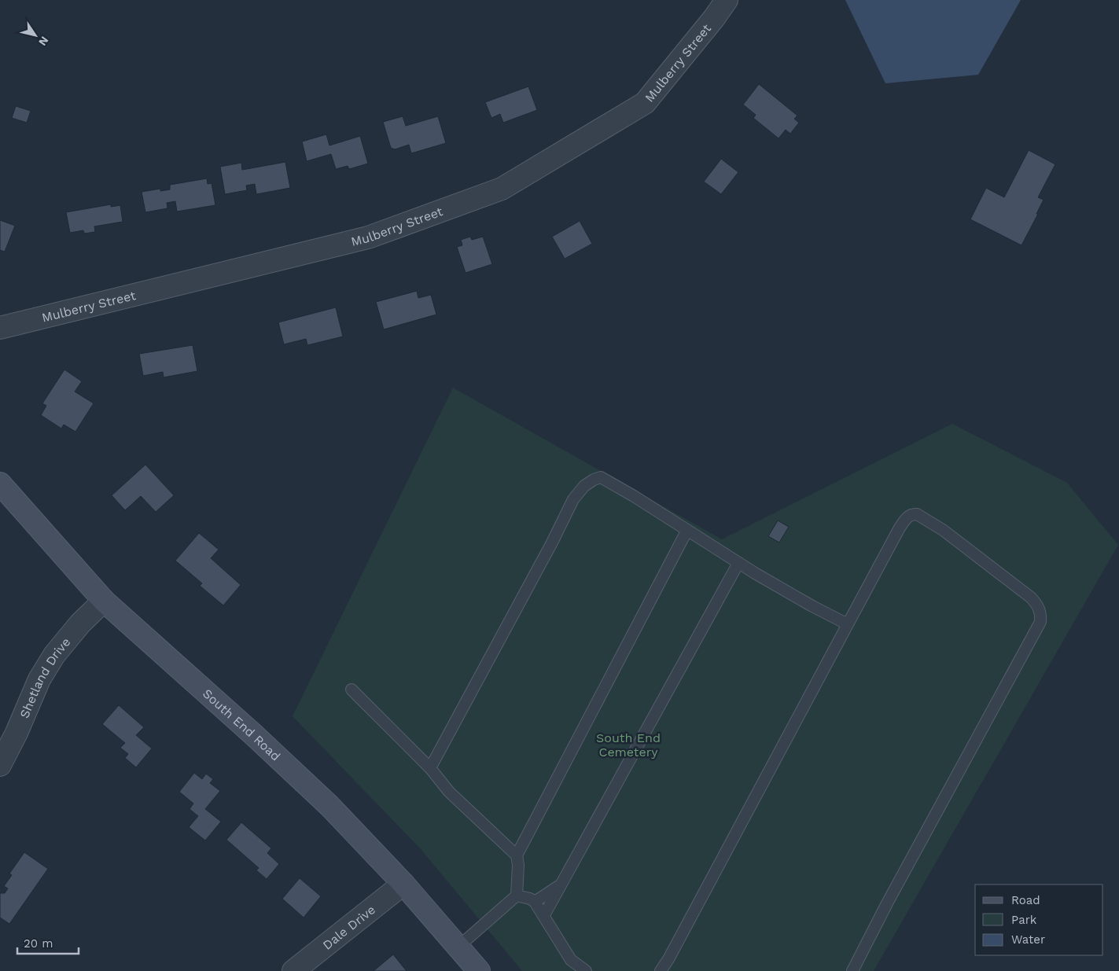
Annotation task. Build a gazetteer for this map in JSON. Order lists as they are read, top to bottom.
{
  "streets": {
    "street": [
      "Mulberry Street",
      "Shetland Drive",
      "South End Road",
      "Dale Drive"
    ]
  },
  "crossings": [
    ["Shetland Drive", "South End Road"],
    ["South End Road", "Dale Drive"]
  ],
  "parks": ["South End Cemetery"],
  "legend": ["Road", "Park", "Water"],
  "scale_bar": "20 m",
  "north": "bottom right"
}
